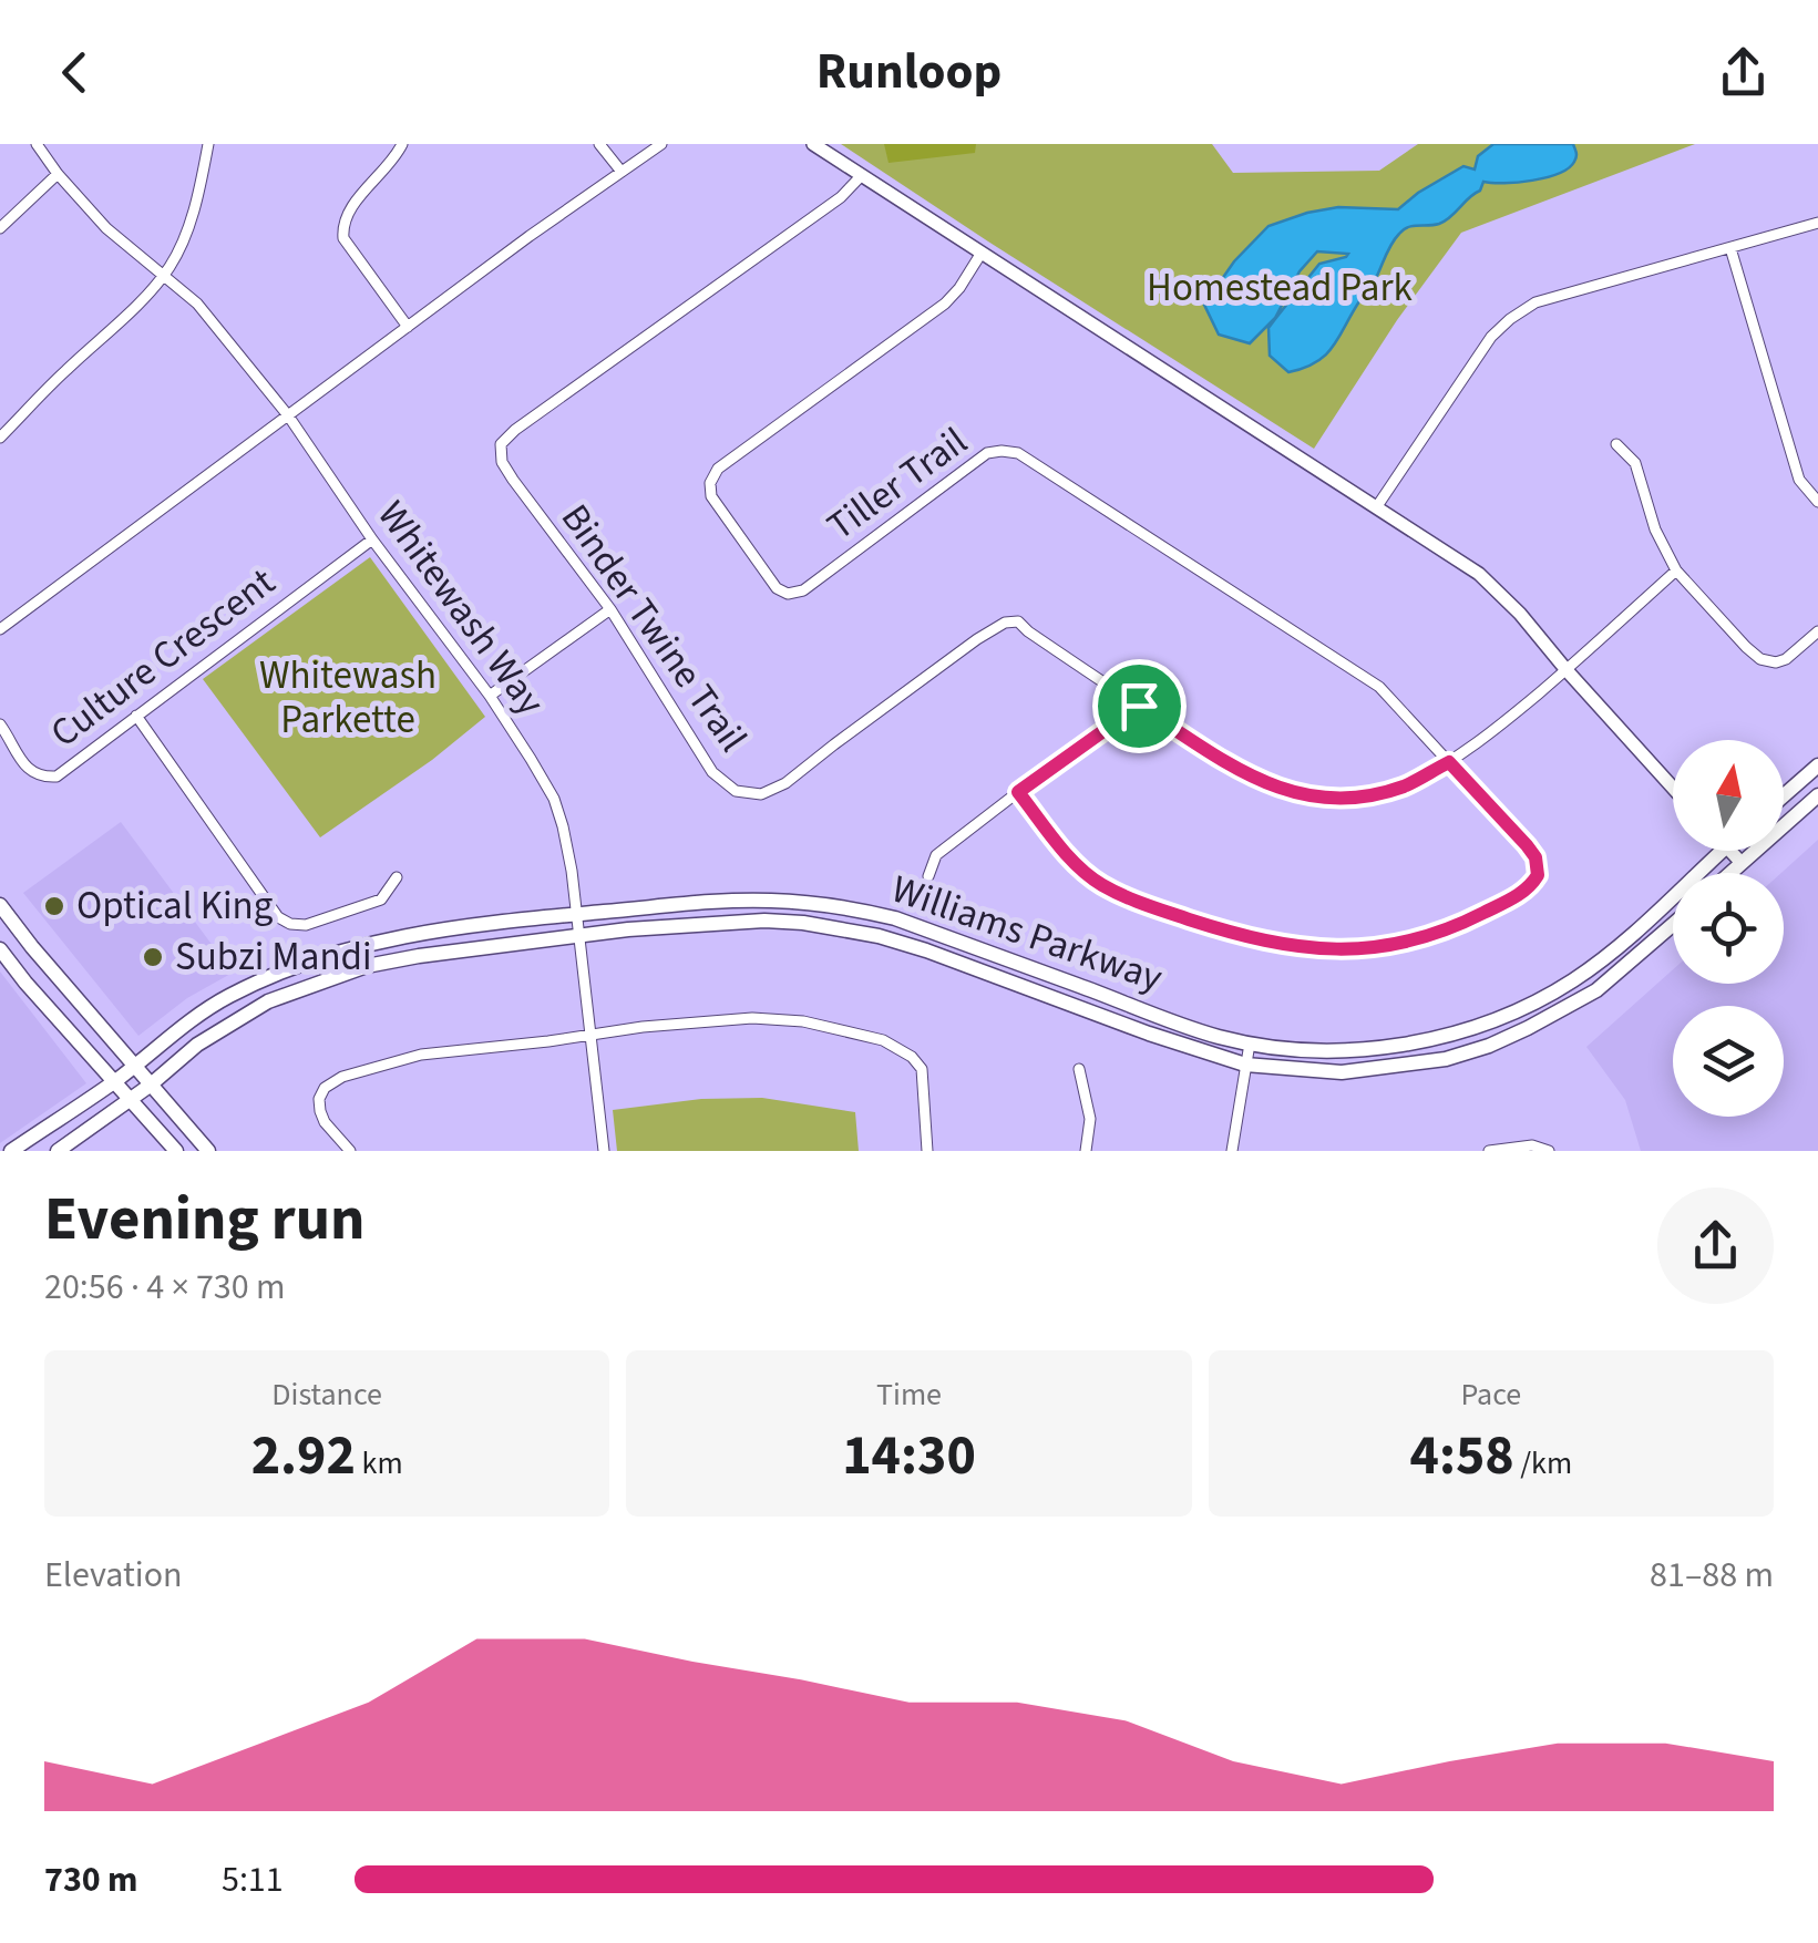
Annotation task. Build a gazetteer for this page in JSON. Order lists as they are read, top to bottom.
{
  "streets": {
    "main road": ["Williams Parkway"],
    "street": [
      "Tiller Trail",
      "Whitewash Way",
      "Binder Twine Trail",
      "Culture Crescent"
    ]
  },
  "crossings": [
    ["Tiller Trail", "Binder Twine Trail"],
    ["Whitewash Way", "Culture Crescent"],
    ["Whitewash Way", "Williams Parkway"]
  ],
  "parks": ["Homestead Park", "Whitewash Parkette"],
  "places": ["Optical King", "Subzi Mandi"],
  "north": "top",
  "page": {
    "header": "Runloop",
    "heading": ["Evening run", "20:56 · 4 × 730 m"],
    "stats": [
      ["Distance", "2.92 km"],
      ["Time", "14:30"],
      ["Pace", "4:58 /km"]
    ],
    "chart": ["Elevation", "81–88 m"],
    "list": [
      {
        "name": "730 m",
        "note": "5:11"
      }
    ]
  }
}
